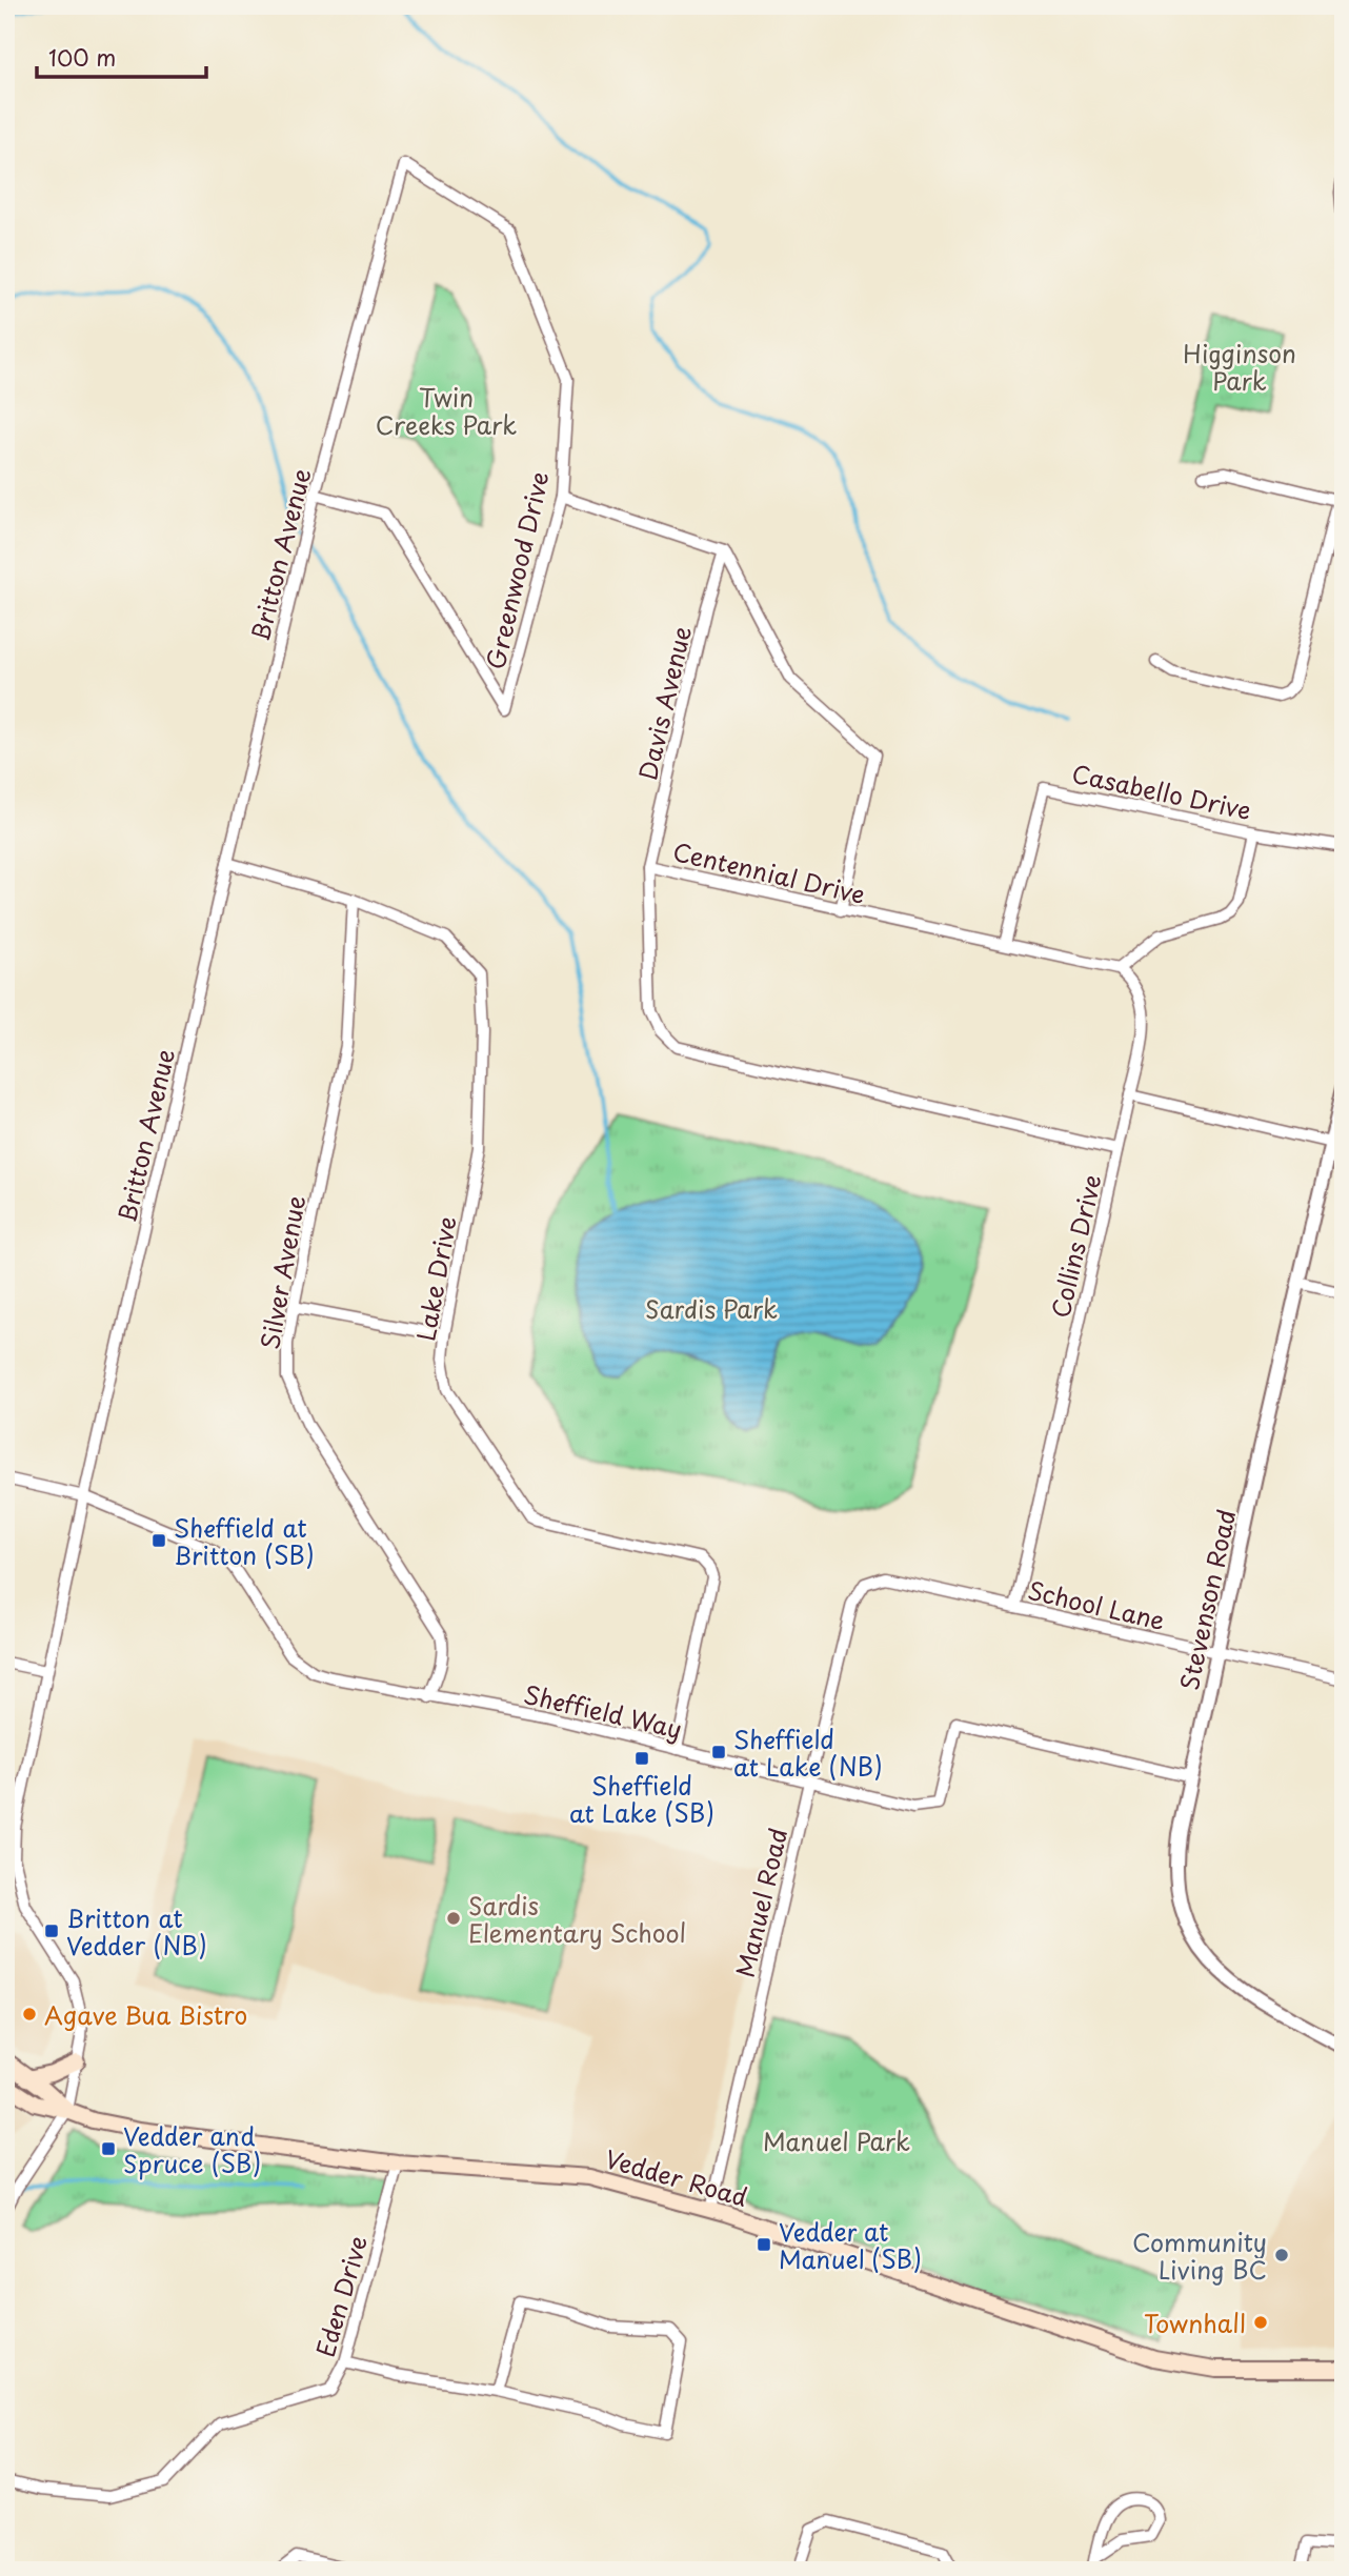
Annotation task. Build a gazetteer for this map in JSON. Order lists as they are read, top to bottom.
{
  "streets": {
    "main road": ["Vedder Road"],
    "street": [
      "Britton Avenue",
      "Greenwood Drive",
      "Davis Avenue",
      "Casabello Drive",
      "Centennial Drive",
      "Collins Drive",
      "Silver Avenue",
      "Lake Drive",
      "Stevenson Road",
      "School Lane",
      "Sheffield Way",
      "Manuel Road",
      "Eden Drive"
    ]
  },
  "crossings": [
    ["Britton Avenue", "Greenwood Drive"],
    ["Britton Avenue", "Lake Drive"],
    ["Britton Avenue", "Sheffield Way"],
    ["Britton Avenue", "Vedder Road"],
    ["Davis Avenue", "Centennial Drive"],
    ["Casabello Drive", "Centennial Drive"],
    ["Centennial Drive", "Collins Drive"],
    ["Collins Drive", "School Lane"],
    ["Silver Avenue", "Lake Drive"],
    ["Silver Avenue", "Sheffield Way"],
    ["Lake Drive", "Sheffield Way"],
    ["Stevenson Road", "School Lane"],
    ["Stevenson Road", "Sheffield Way"],
    ["School Lane", "Manuel Road"],
    ["Sheffield Way", "Manuel Road"],
    ["Manuel Road", "Vedder Road"],
    ["Vedder Road", "Eden Drive"]
  ],
  "parks": [
    "Higginson Park",
    "Twin Creeks Park",
    "Sardis Park",
    "Manuel Park"
  ],
  "places": {
    "transit": [
      "Sheffield at Britton (SB)",
      "Sheffield at Lake (NB)",
      "Sheffield at Lake (SB)",
      "Britton at Vedder (NB)",
      "Vedder and Spruce (SB)",
      "Vedder at Manuel (SB)"
    ],
    "other": [
      "Sardis Elementary School",
      "Agave Bua Bistro",
      "Community Living BC",
      "Townhall"
    ]
  },
  "scale_bar": "100 m"
}
